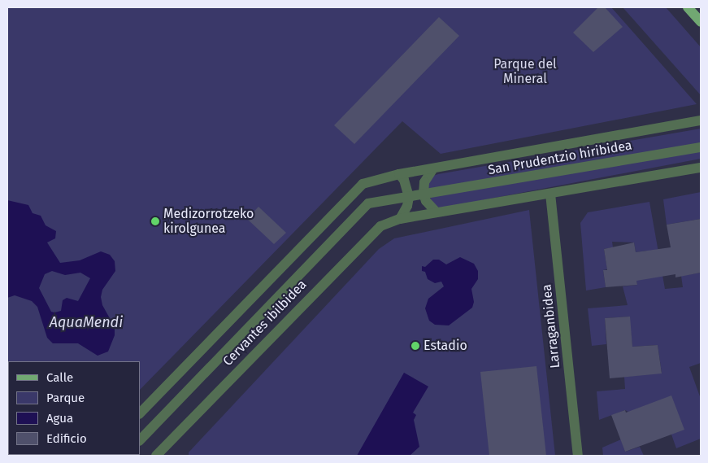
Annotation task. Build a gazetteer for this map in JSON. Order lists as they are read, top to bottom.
{
  "streets": {
    "street": ["San Prudentzio hiribidea", "Cervantes ibilbidea", "Larraganbidea"]
  },
  "crossings": [
    ["San Prudentzio hiribidea", "Cervantes ibilbidea"]
  ],
  "water": ["AquaMendi"],
  "parks": ["Parque del Mineral"],
  "places": ["Medizorrotzeko kirolgunea", "Estadio"],
  "legend": [
    "Calle",
    "Parque",
    "Agua",
    "Edificio"
  ]
}
